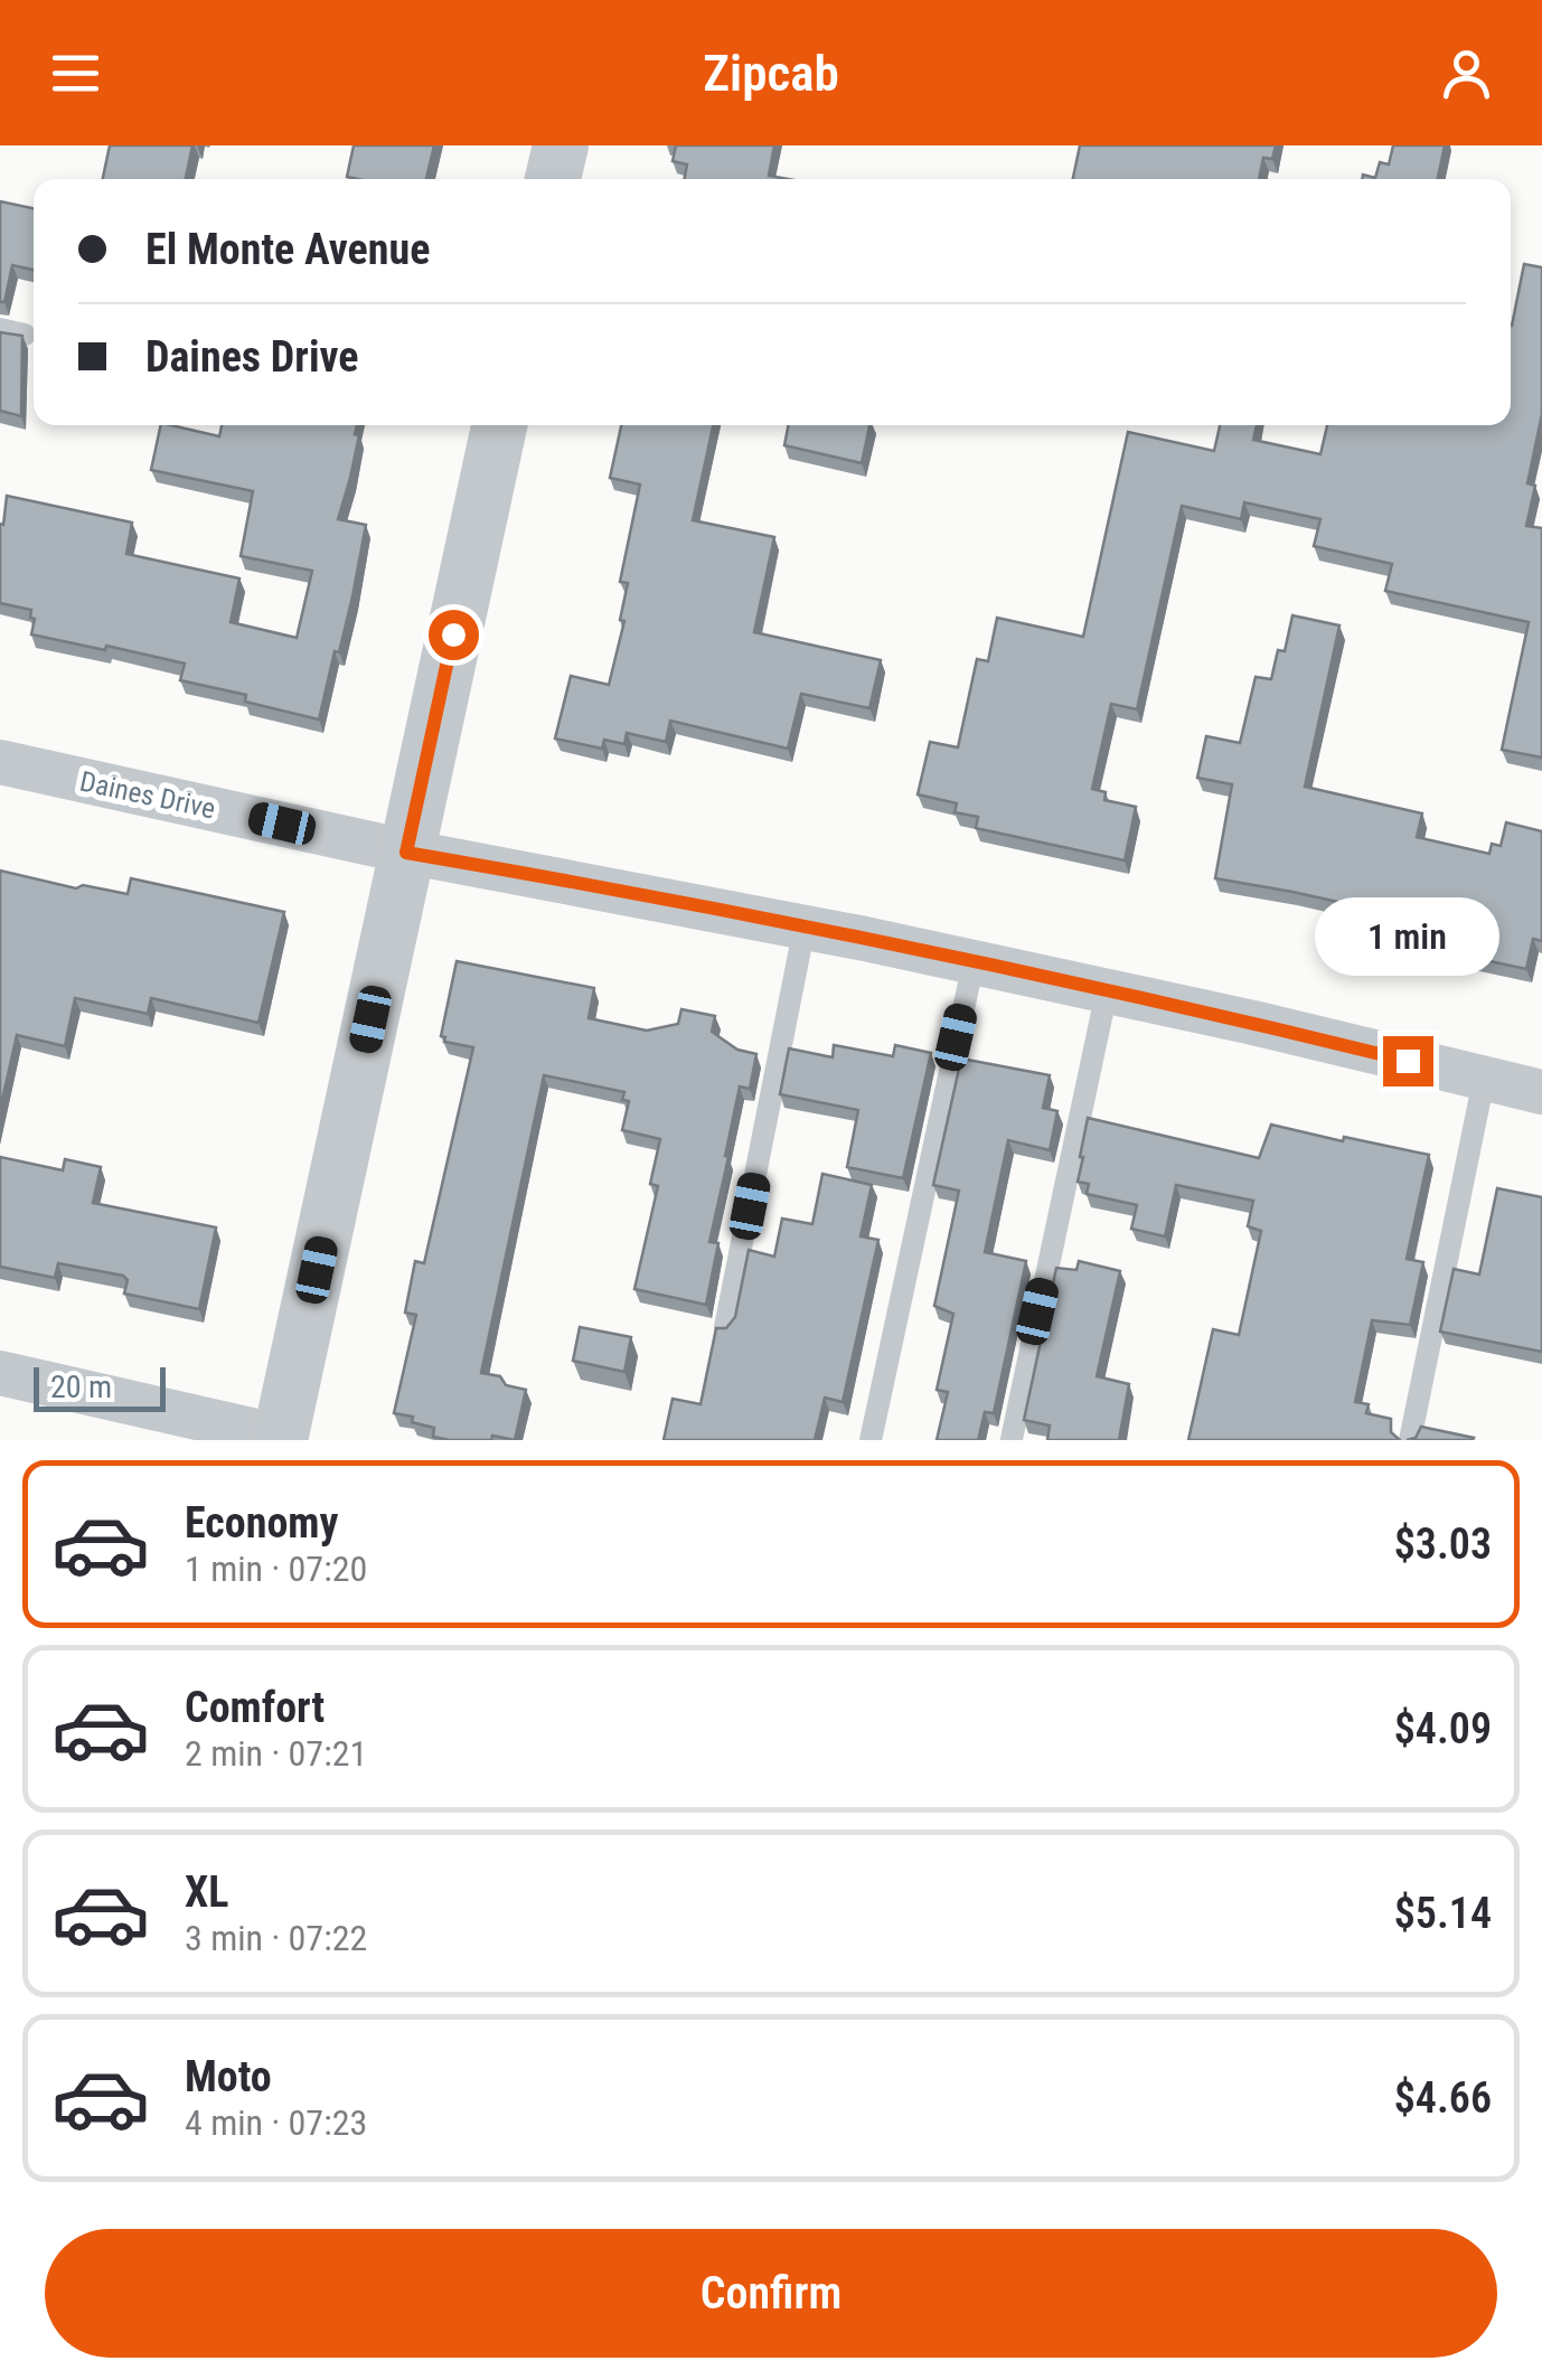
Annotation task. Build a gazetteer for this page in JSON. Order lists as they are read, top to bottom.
{
  "streets": {
    "street": ["Daines Drive"]
  },
  "scale_bar": "20 m",
  "page": {
    "header": "Zipcab",
    "banner": ["El Monte Avenue", "Daines Drive"],
    "bubble": "1 min",
    "scale": "20 m",
    "list": [
      {
        "name": "Economy",
        "note": "1 min · 07:20",
        "value": "$3.03"
      },
      {
        "name": "Comfort",
        "note": "2 min · 07:21",
        "value": "$4.09"
      },
      {
        "name": "XL",
        "note": "3 min · 07:22",
        "value": "$5.14"
      },
      {
        "name": "Moto",
        "note": "4 min · 07:23",
        "value": "$4.66"
      }
    ],
    "buttons": "Confirm"
  }
}
